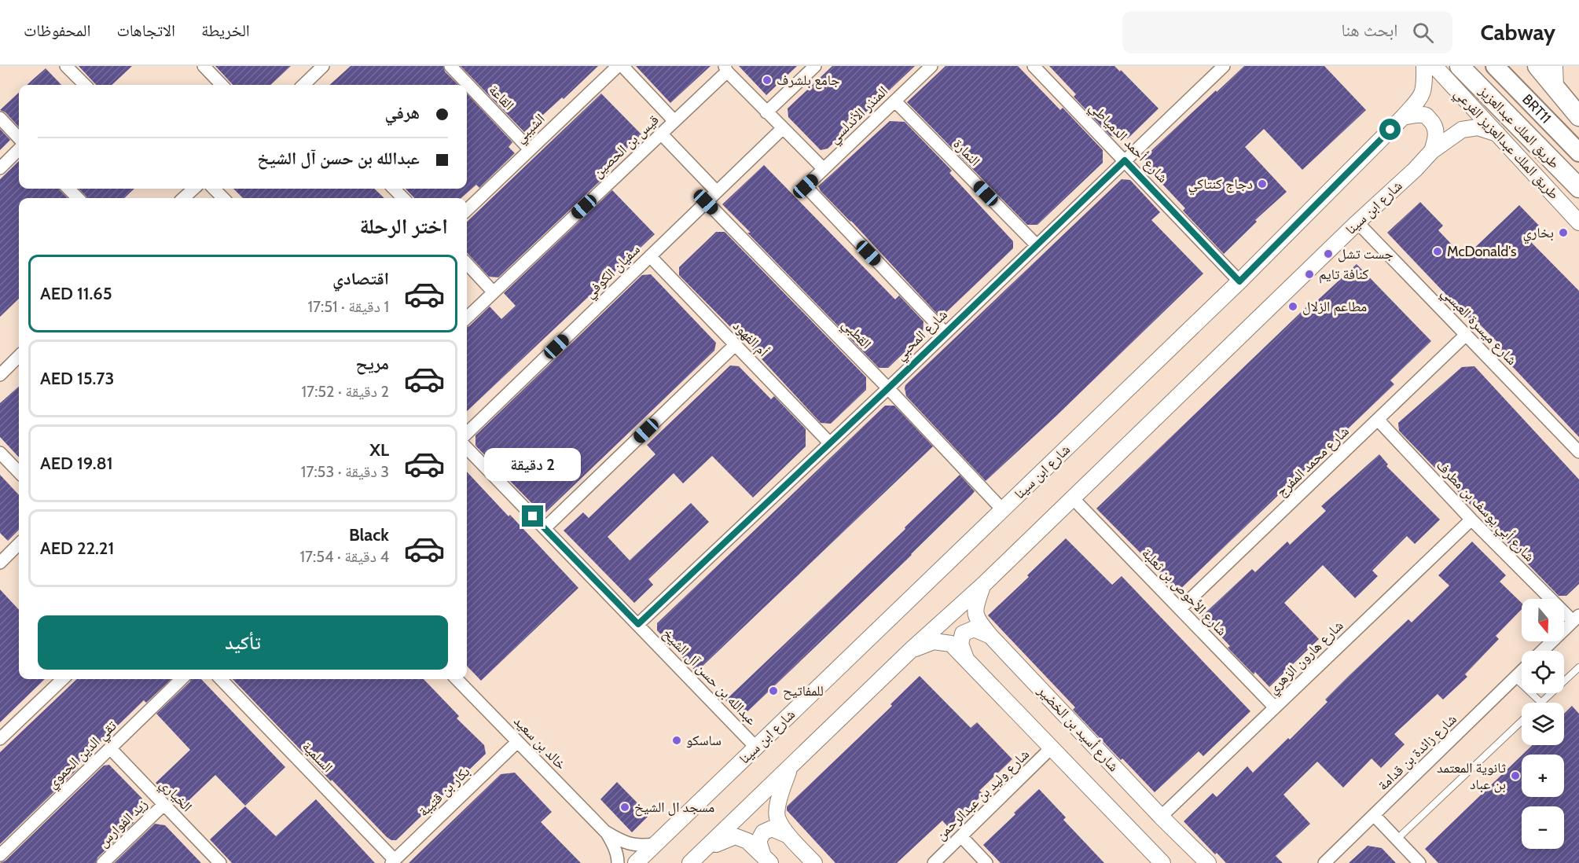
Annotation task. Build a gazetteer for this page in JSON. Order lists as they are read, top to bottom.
{
  "streets": {
    "main road": ["BRT11", "طريق الملك عبدالعزيز"],
    "street": [
      "القاعة",
      "المنذر الأندلسي",
      "الشيبي",
      "شارع أحمد الدمياطي",
      "طريق الملك عبدالعزيز الفرعي",
      "قيس بن الحصين",
      "النمارة",
      "شارع ابن سينا",
      "سفيان الكوفي",
      "شارع ميسرة العبسي",
      "القطبي",
      "شارع المحبي",
      "أم الفهود",
      "شارع محمد المفرج",
      "شارع أبي يوسف بن مطرف",
      "شارع الأحوص بن ثعلبة",
      "شارع هارون الزهري",
      "عبدالله بن حسن آل الشيخ",
      "شارع أسيد بن الخضير",
      "خالد بن سعيد",
      "شارع زائدة بن قدامة",
      "تقي الدين الحموي",
      "السلمية",
      "بكار بن قتيبة",
      "شارع وليد بن عبدالرحمن",
      "الخياري",
      "زيد الفوارس"
    ]
  },
  "crossings": [
    ["القاعة", "الشيبي"],
    ["المنذر الأندلسي", "النمارة"],
    ["المنذر الأندلسي", "شارع المحبي"],
    ["شارع أحمد الدمياطي", "شارع ابن سينا"],
    ["شارع أحمد الدمياطي", "شارع المحبي"],
    ["طريق الملك عبدالعزيز الفرعي", "شارع ابن سينا"],
    ["النمارة", "شارع المحبي"],
    ["شارع ابن سينا", "شارع ميسرة العبسي"],
    ["شارع ابن سينا", "القطبي"],
    ["شارع ابن سينا", "شارع الأحوص بن ثعلبة"],
    ["شارع ابن سينا", "عبدالله بن حسن آل الشيخ"],
    ["شارع ابن سينا", "شارع أسيد بن الخضير"],
    ["شارع ابن سينا", "خالد بن سعيد"],
    ["سفيان الكوفي", "القطبي"],
    ["سفيان الكوفي", "أم الفهود"],
    ["شارع ميسرة العبسي", "شارع محمد المفرج"],
    ["القطبي", "شارع المحبي"],
    ["شارع المحبي", "أم الفهود"],
    ["شارع المحبي", "عبدالله بن حسن آل الشيخ"],
    ["شارع محمد المفرج", "شارع أبي يوسف بن مطرف"],
    ["شارع محمد المفرج", "شارع الأحوص بن ثعلبة"],
    ["شارع أبي يوسف بن مطرف", "شارع هارون الزهري"],
    ["شارع الأحوص بن ثعلبة", "شارع هارون الزهري"],
    ["شارع هارون الزهري", "شارع أسيد بن الخضير"],
    ["خالد بن سعيد", "بكار بن قتيبة"],
    ["تقي الدين الحموي", "الخياري"],
    ["السلمية", "بكار بن قتيبة"],
    ["الخياري", "زيد الفوارس"]
  ],
  "places": [
    "جامع بلشرف",
    "دجاج كنتاكي",
    "بخاري",
    "McDonald's",
    "جست تشل",
    "كنافة تايم",
    "مطاعم الزلال",
    "للمفاتيح",
    "ساسكو",
    "ثانوية المعتمد بن عباد",
    "مسجد ال الشيخ"
  ],
  "north": "bottom",
  "page": {
    "header": "Cabway",
    "search": "ابحث هنا",
    "nav": ["الخريطة", "الاتجاهات", "المحفوظات"],
    "banner": ["هرفي", "عبدالله بن حسن آل الشيخ"],
    "heading": "اختر الرحلة",
    "list": [
      {
        "name": "اقتصادي",
        "note": "1 دقيقة · 17:51",
        "value": "AED 11.65"
      },
      {
        "name": "مريح",
        "note": "2 دقيقة · 17:52",
        "value": "AED 15.73"
      },
      {
        "name": "XL",
        "note": "3 دقيقة · 17:53",
        "value": "AED 19.81"
      },
      {
        "name": "Black",
        "note": "4 دقيقة · 17:54",
        "value": "AED 22.21"
      }
    ],
    "bubble": "2 دقيقة",
    "map_buttons": ["+", "−"],
    "buttons": "تأكيد"
  }
}
